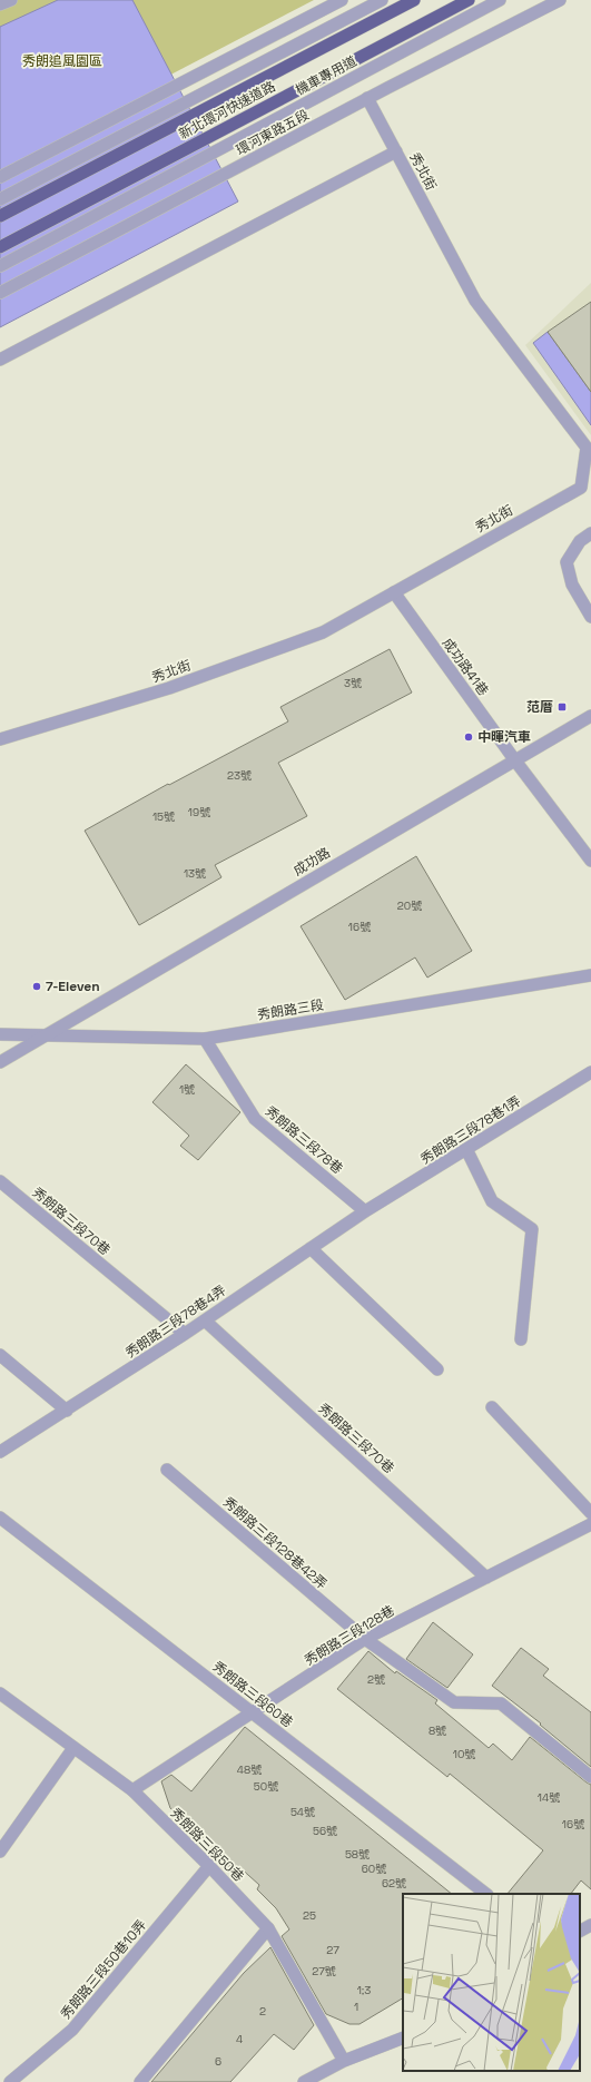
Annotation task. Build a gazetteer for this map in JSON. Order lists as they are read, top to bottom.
{
  "streets": {
    "highway": ["新北環河快速道路"],
    "street": [
      "機車專用道",
      "環河東路五段",
      "秀北街",
      "成功路41巷",
      "成功路",
      "秀朗路三段",
      "秀朗路三段78巷1弄",
      "秀朗路三段78巷",
      "秀朗路三段70巷",
      "秀朗路三段78巷4弄",
      "秀朗路三段128巷42弄",
      "秀朗路三段128巷",
      "秀朗路三段60巷",
      "秀朗路三段50巷",
      "秀朗路三段50巷10弄"
    ]
  },
  "crossings": [
    ["環河東路五段", "秀北街"],
    ["秀北街", "成功路41巷"],
    ["成功路41巷", "成功路"],
    ["成功路", "秀朗路三段"],
    ["秀朗路三段", "秀朗路三段78巷"],
    ["秀朗路三段78巷1弄", "秀朗路三段78巷"],
    ["秀朗路三段78巷1弄", "秀朗路三段78巷4弄"],
    ["秀朗路三段78巷", "秀朗路三段78巷4弄"],
    ["秀朗路三段70巷", "秀朗路三段78巷4弄"],
    ["秀朗路三段70巷", "秀朗路三段128巷"],
    ["秀朗路三段128巷42弄", "秀朗路三段128巷"],
    ["秀朗路三段128巷", "秀朗路三段60巷"],
    ["秀朗路三段128巷", "秀朗路三段50巷"],
    ["秀朗路三段50巷", "秀朗路三段50巷10弄"]
  ],
  "parks": ["秀朗追風園區"],
  "places": {
    "transit": ["范厝"],
    "other": ["中暉汽車", "7-Eleven"]
  },
  "house_numbers": [
    "3號",
    "23號",
    "19號",
    "15號",
    "13號",
    "20號",
    "16號",
    "1號",
    "2號",
    "8號",
    "10號",
    "48號",
    "50號",
    "14號",
    "54號",
    "16號",
    "56號",
    "58號",
    "60號",
    "62號",
    "25",
    "27",
    "27號",
    "1;3",
    "1",
    "2",
    "4",
    "6"
  ]
}
